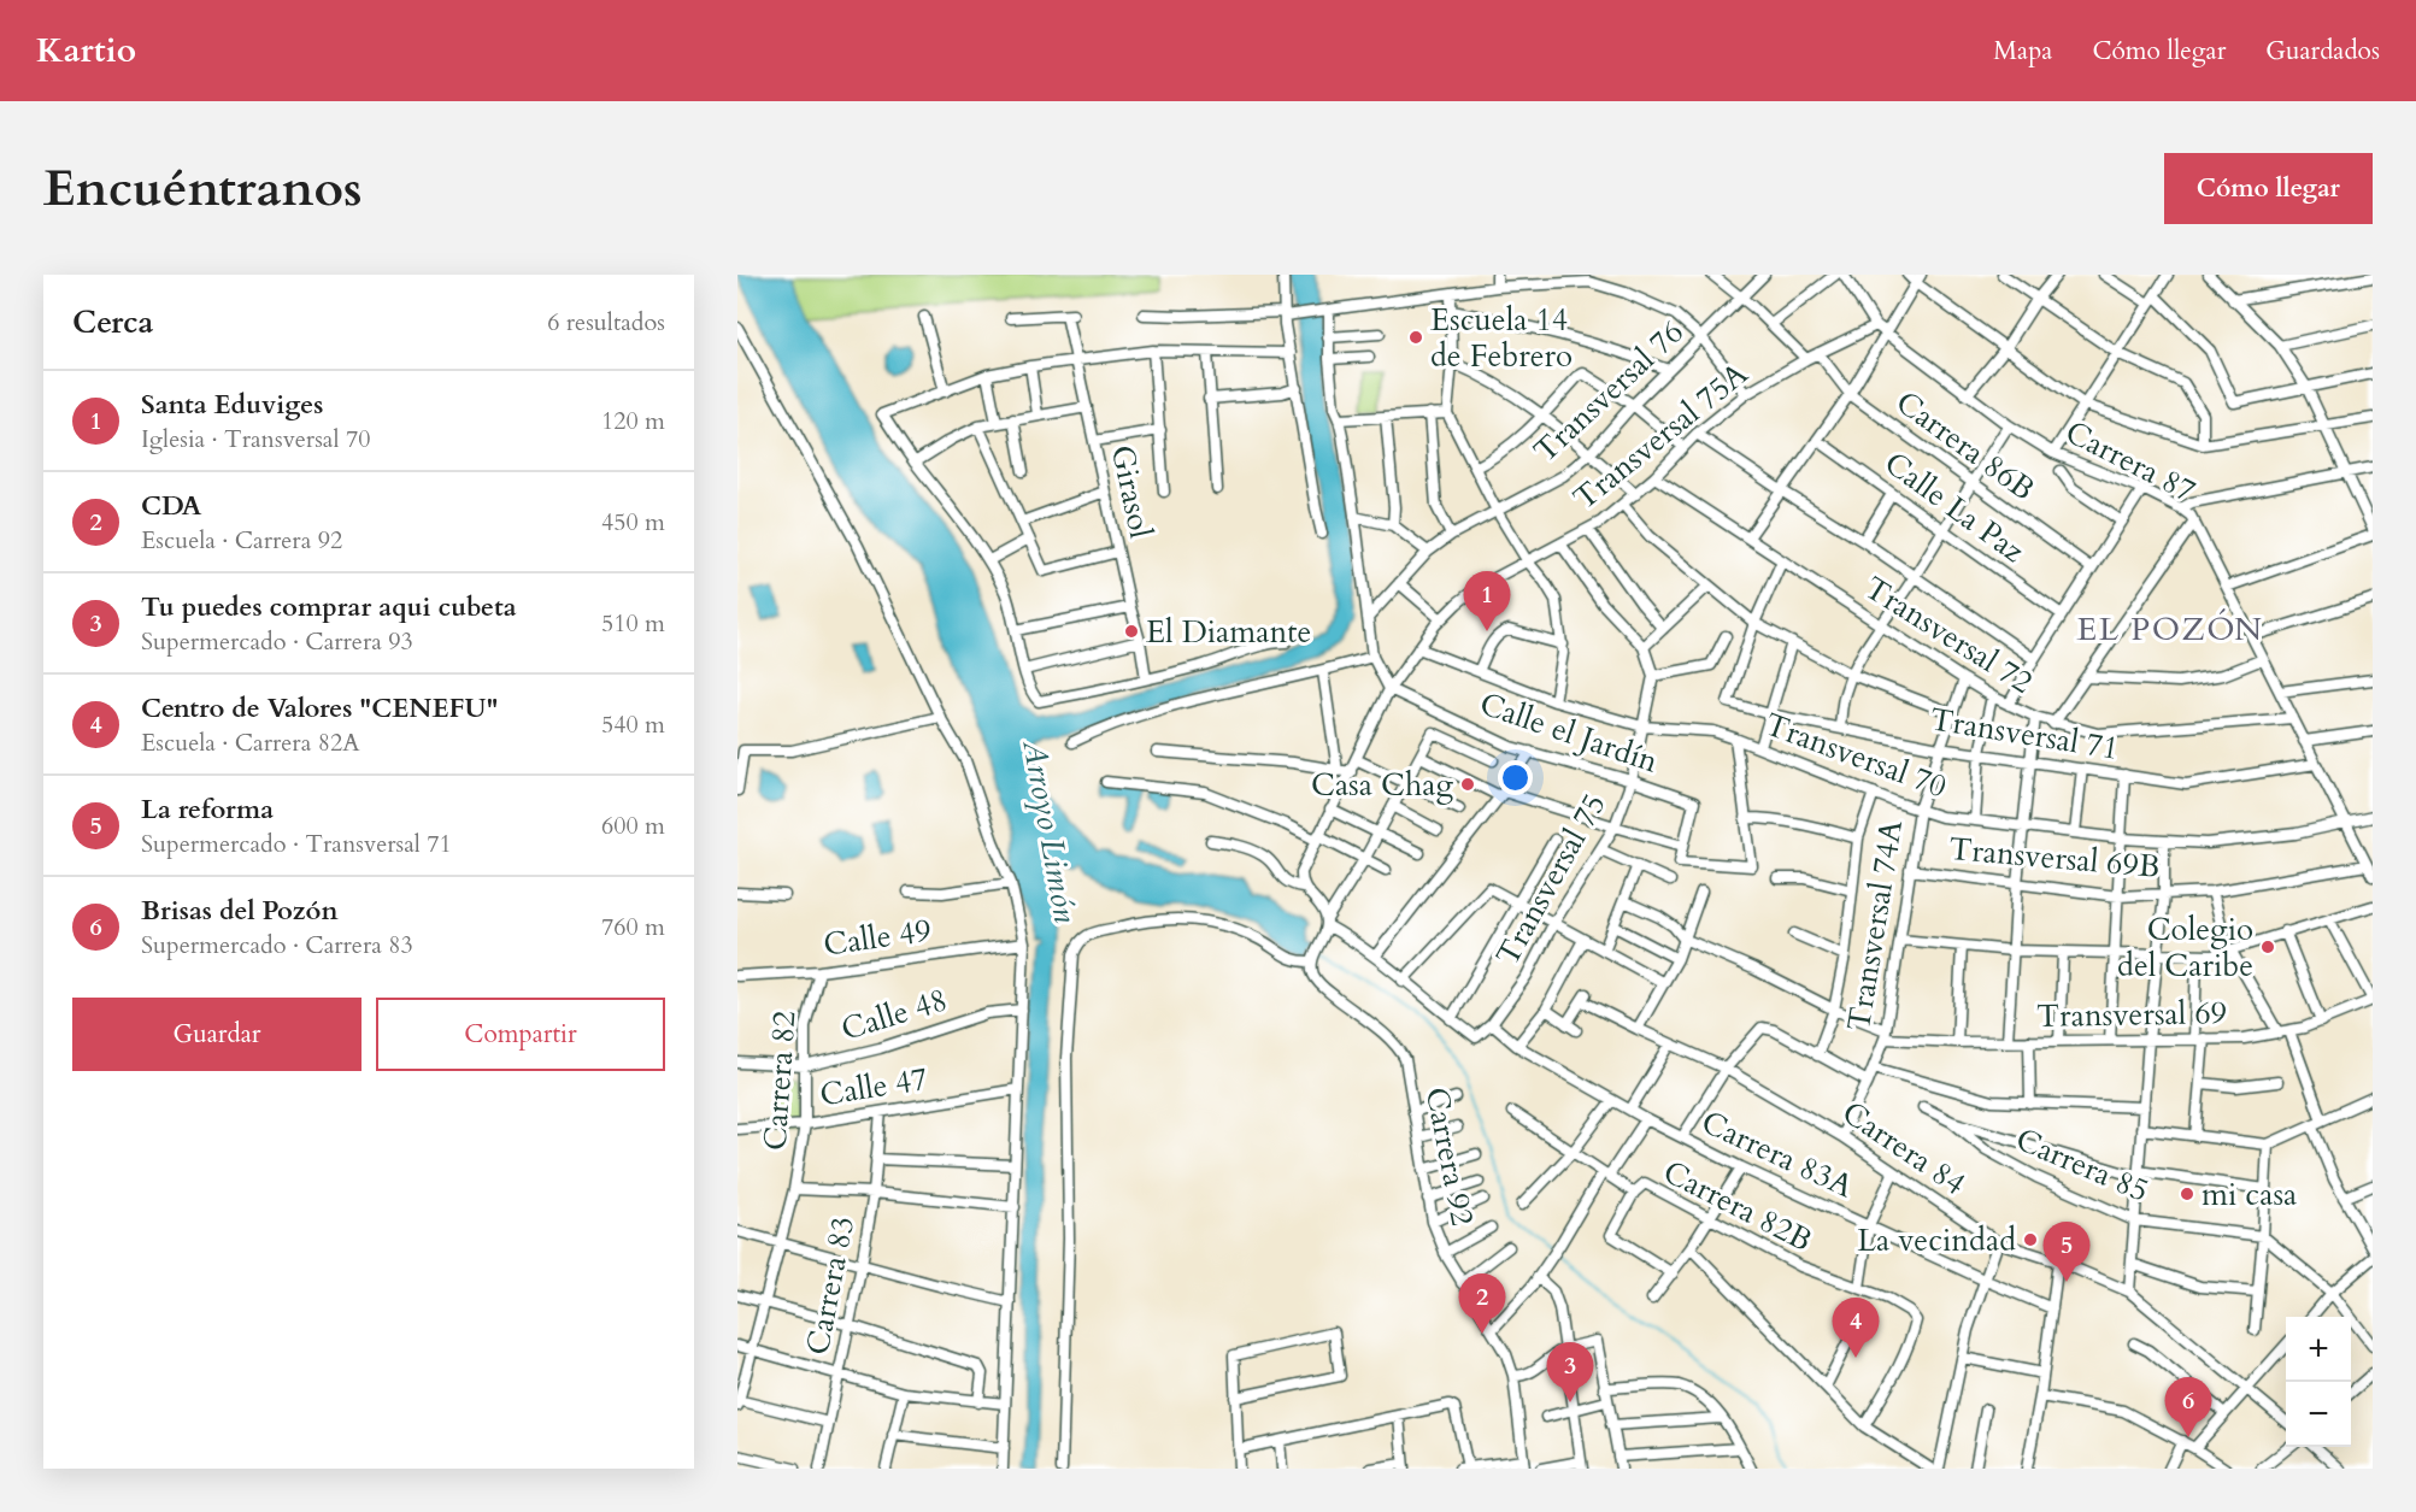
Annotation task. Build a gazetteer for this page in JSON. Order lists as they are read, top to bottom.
{
  "streets": {
    "street": [
      "Transversal 76",
      "Transversal 75A",
      "Carrera 86B",
      "Carrera 87",
      "Girasol",
      "Calle La Paz",
      "Transversal 72",
      "Calle el Jardín",
      "Transversal 71",
      "Transversal 70",
      "Transversal 69B",
      "Transversal 75",
      "Transversal 74A",
      "Calle 49",
      "Calle 48",
      "Transversal 69",
      "Carrera 82",
      "Calle 47",
      "Carrera 84",
      "Carrera 83A",
      "Carrera 92",
      "Carrera 85",
      "Carrera 82B",
      "Carrera 83"
    ]
  },
  "crossings": [
    ["Transversal 75A", "Carrera 86B"],
    ["Transversal 75A", "Carrera 87"],
    ["Transversal 75A", "Transversal 72"],
    ["Transversal 75A", "Calle el Jardín"],
    ["Transversal 75A", "Transversal 70"],
    ["Carrera 87", "Transversal 72"],
    ["Carrera 87", "Transversal 71"],
    ["Carrera 87", "Transversal 70"],
    ["Carrera 87", "Transversal 69B"],
    ["Transversal 72", "Transversal 74A"],
    ["Calle el Jardín", "Transversal 75"],
    ["Transversal 71", "Transversal 74A"],
    ["Transversal 70", "Transversal 75"],
    ["Transversal 70", "Transversal 74A"],
    ["Transversal 69B", "Transversal 74A"],
    ["Transversal 75", "Carrera 83A"],
    ["Transversal 74A", "Transversal 69"],
    ["Transversal 74A", "Carrera 84"],
    ["Calle 49", "Carrera 82"],
    ["Calle 48", "Carrera 82"],
    ["Carrera 82", "Calle 47"],
    ["Calle 47", "Carrera 83"]
  ],
  "districts": ["EL POZÓN"],
  "water": ["Arroyo Limón"],
  "places": [
    "Escuela 14 de Febrero",
    "El Diamante",
    "Casa Chag",
    "Colegio del Caribe",
    "mi casa",
    "La vecindad"
  ],
  "page": {
    "header": "Kartio",
    "nav": ["Mapa", "Cómo llegar", "Guardados"],
    "buttons": [
      "Cómo llegar",
      ["Guardar", "Compartir"]
    ],
    "title": "Encuéntranos",
    "heading": ["Cerca", "6 resultados"],
    "list": [
      {
        "mark": "1",
        "name": "Santa Eduviges",
        "note": "Iglesia · Transversal 70",
        "value": "120 m"
      },
      {
        "mark": "2",
        "name": "CDA",
        "note": "Escuela · Carrera 92",
        "value": "450 m"
      },
      {
        "mark": "3",
        "name": "Tu puedes comprar aqui cubeta",
        "note": "Supermercado · Carrera 93",
        "value": "510 m"
      },
      {
        "mark": "4",
        "name": "Centro de Valores \"CENEFU\"",
        "note": "Escuela · Carrera 82A",
        "value": "540 m"
      },
      {
        "mark": "5",
        "name": "La reforma",
        "note": "Supermercado · Transversal 71",
        "value": "600 m"
      },
      {
        "mark": "6",
        "name": "Brisas del Pozón",
        "note": "Supermercado · Carrera 83",
        "value": "760 m"
      }
    ],
    "pins": [
      "1",
      "5",
      "2",
      "4",
      "3",
      "6"
    ],
    "map_buttons": ["+", "−"]
  }
}
